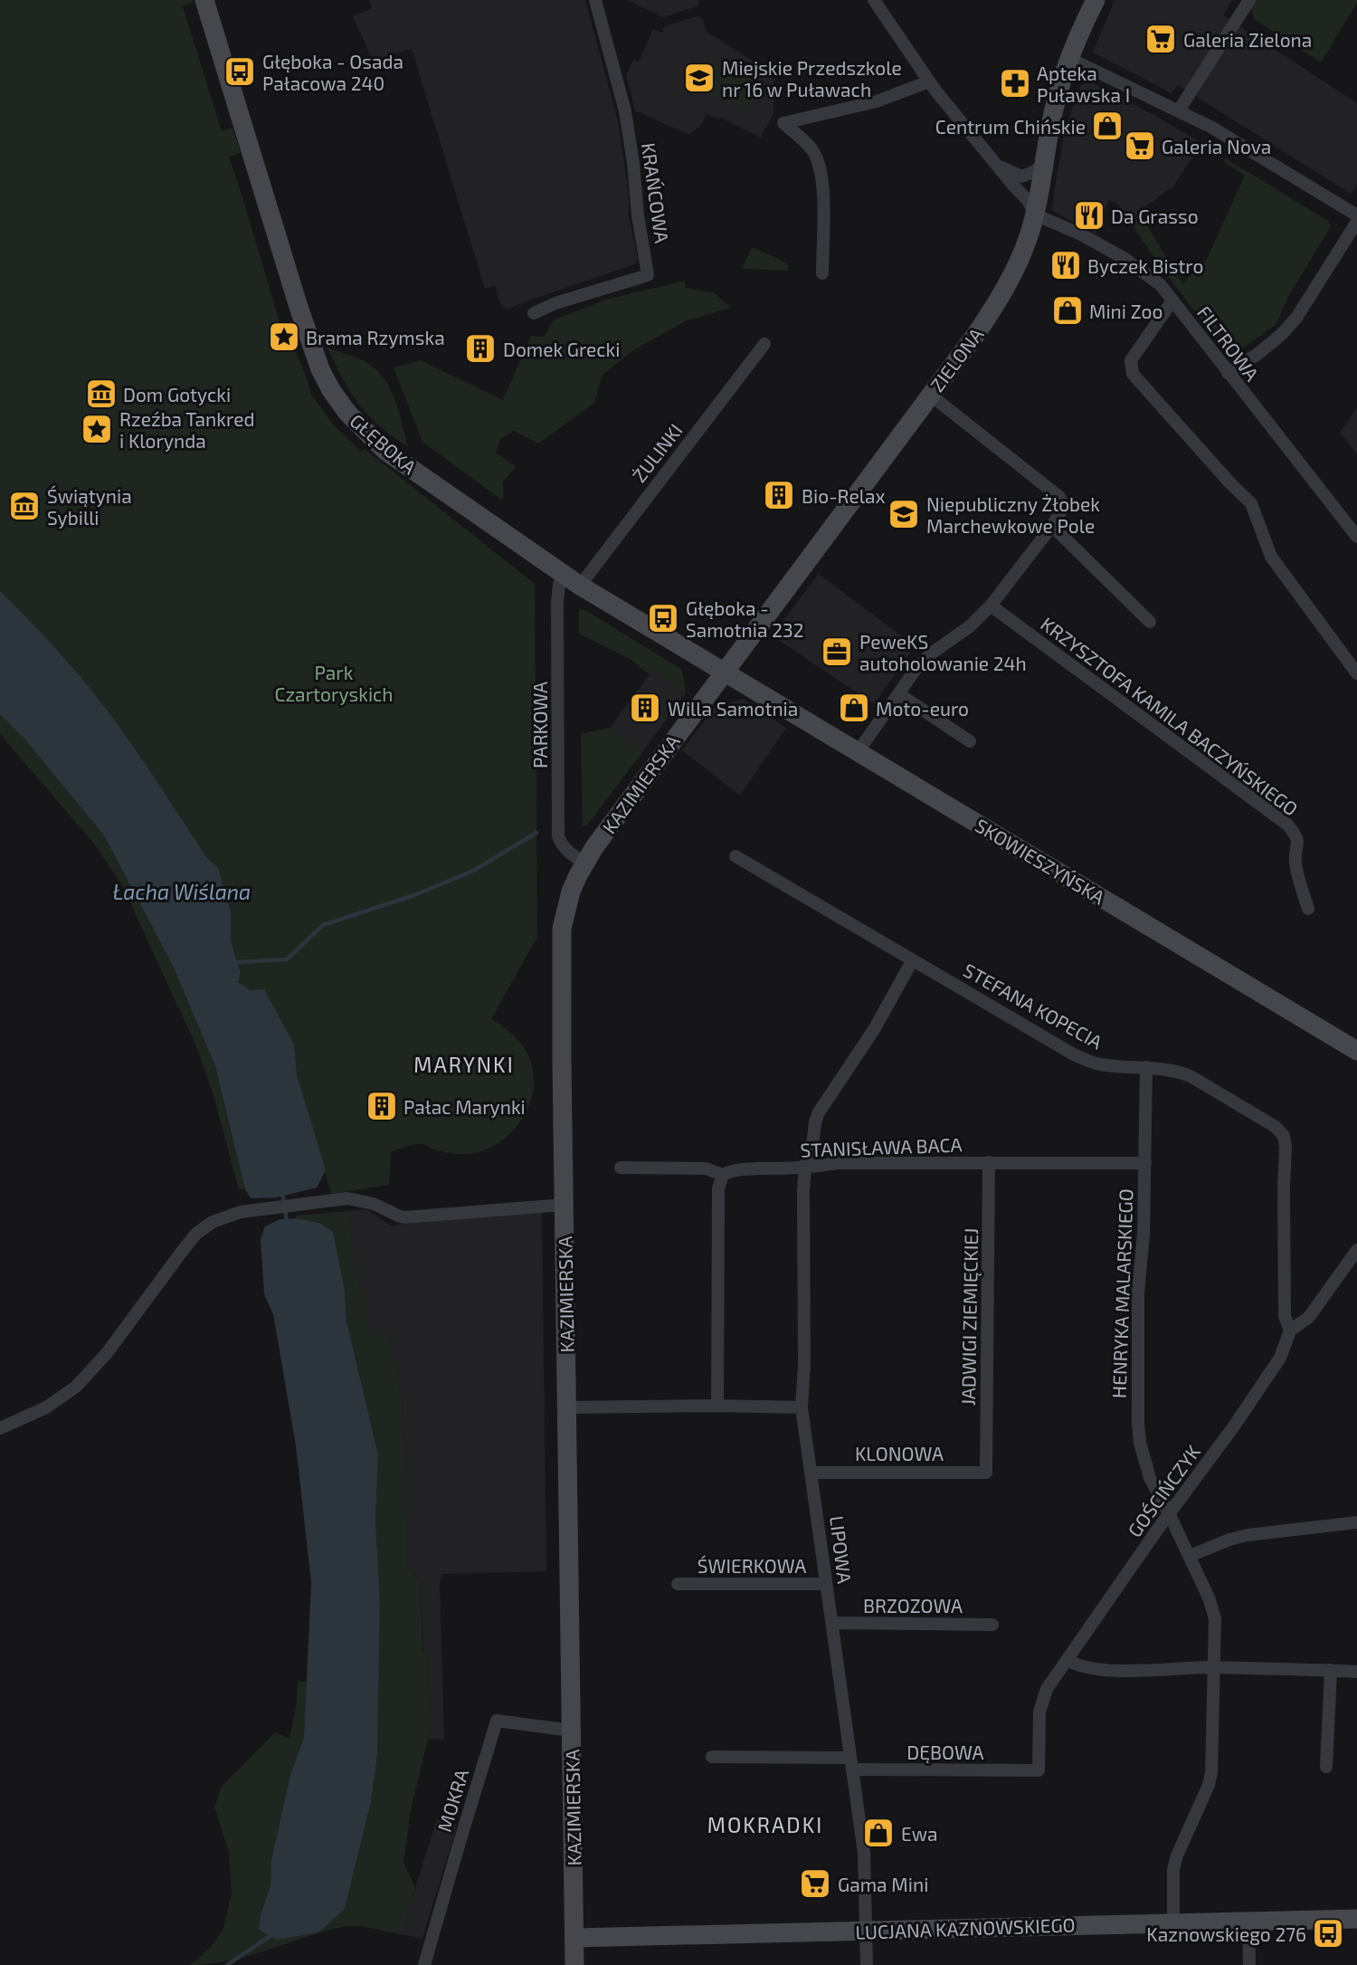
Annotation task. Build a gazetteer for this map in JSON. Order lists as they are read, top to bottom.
{
  "streets": {
    "main road": [
      "ZIELONA",
      "GŁĘBOKA",
      "KAZIMIERSKA",
      "SKOWIESZYŃSKA",
      "LUCJANA KAZNOWSKIEGO"
    ],
    "street": [
      "KRAŃCOWA",
      "FILTROWA",
      "ŻULINKI",
      "KRZYSZTOFA KAMILA BACZYŃSKIEGO",
      "PARKOWA",
      "STEFANA KOPECIA",
      "STANISŁAWA BACA",
      "HENRYKA MALARSKIEGO",
      "JADWIGI ZIEMIĘCKIEJ",
      "KLONOWA",
      "GOŚCIŃCZYK",
      "LIPOWA",
      "ŚWIERKOWA",
      "BRZOZOWA",
      "DĘBOWA",
      "MOKRA"
    ]
  },
  "crossings": [
    ["FILTROWA", "ZIELONA"],
    ["ZIELONA", "GŁĘBOKA"],
    ["ZIELONA", "KAZIMIERSKA"],
    ["ZIELONA", "SKOWIESZYŃSKA"],
    ["GŁĘBOKA", "ŻULINKI"],
    ["GŁĘBOKA", "PARKOWA"],
    ["GŁĘBOKA", "KAZIMIERSKA"],
    ["GŁĘBOKA", "SKOWIESZYŃSKA"],
    ["PARKOWA", "KAZIMIERSKA"],
    ["KAZIMIERSKA", "SKOWIESZYŃSKA"],
    ["KAZIMIERSKA", "MOKRA"],
    ["KAZIMIERSKA", "LUCJANA KAZNOWSKIEGO"],
    ["STEFANA KOPECIA", "HENRYKA MALARSKIEGO"],
    ["STEFANA KOPECIA", "GOŚCIŃCZYK"],
    ["STEFANA KOPECIA", "LIPOWA"],
    ["STANISŁAWA BACA", "HENRYKA MALARSKIEGO"],
    ["STANISŁAWA BACA", "JADWIGI ZIEMIĘCKIEJ"],
    ["STANISŁAWA BACA", "LIPOWA"],
    ["HENRYKA MALARSKIEGO", "GOŚCIŃCZYK"],
    ["HENRYKA MALARSKIEGO", "LUCJANA KAZNOWSKIEGO"],
    ["JADWIGI ZIEMIĘCKIEJ", "KLONOWA"],
    ["KLONOWA", "LIPOWA"],
    ["GOŚCIŃCZYK", "DĘBOWA"],
    ["LIPOWA", "ŚWIERKOWA"],
    ["LIPOWA", "BRZOZOWA"],
    ["LIPOWA", "DĘBOWA"],
    ["LIPOWA", "LUCJANA KAZNOWSKIEGO"]
  ],
  "districts": ["MARYNKI", "MOKRADKI"],
  "water": ["Łacha Wiślana"],
  "parks": ["Park Czartoryskich"],
  "places": {
    "supermarket": ["Galeria Zielona", "Galeria Nova", "Gama Mini"],
    "bus stop": ["Głęboka - Osada Pałacowa 240", "Głęboka - Samotnia 232", "Kaznowskiego 276"],
    "school or university": ["Miejskie Przedszkole nr 16 w Puławach", "Niepubliczny Żłobek Marchewkowe Pole"],
    "pharmacy": ["Apteka Puławska I"],
    "shop": [
      "Centrum Chińskie",
      "Mini Zoo",
      "Moto-euro",
      "Ewa"
    ],
    "restaurant": ["Da Grasso", "Byczek Bistro"],
    "place": ["Brama Rzymska", "Rzeźba Tankred i Klorynda"],
    "building": [
      "Domek Grecki",
      "Bio-Relax",
      "Willa Samotnia",
      "Pałac Marynki"
    ],
    "museum": ["Dom Gotycki", "Świątynia Sybilli"],
    "office": ["PeweKS autoholowanie 24h"]
  }
}
